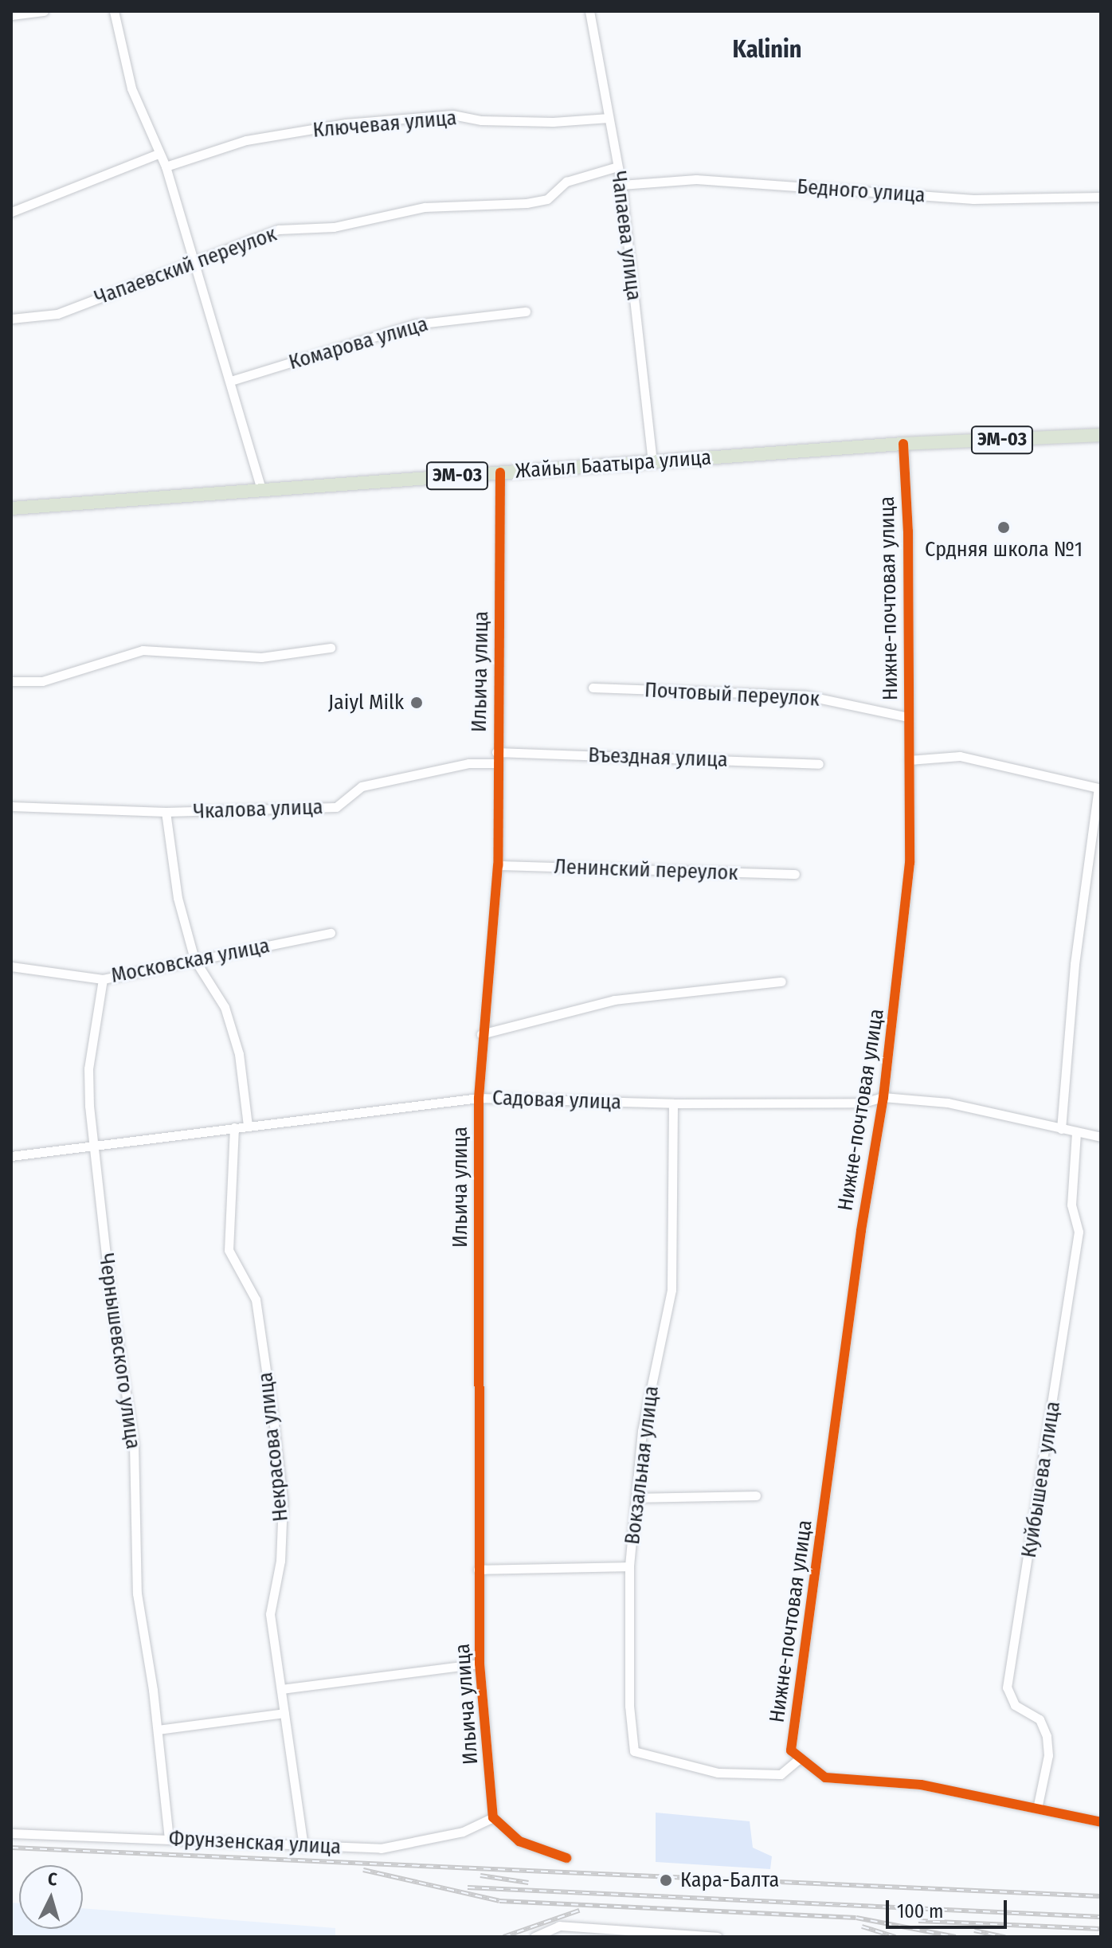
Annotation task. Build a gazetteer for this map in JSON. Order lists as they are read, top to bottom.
{
  "streets": {
    "highway": ["ЭМ-03", "Жайыл Баатыра улица"],
    "street": [
      "Ключевая улица",
      "Бедного улица",
      "Чапаева улица",
      "Чапаевский переулок",
      "Комарова улица",
      "Нижне-почтовая улица",
      "Ильича улица",
      "Почтовый переулок",
      "Въездная улица",
      "Чкалова улица",
      "Ленинский переулок",
      "Московская улица",
      "Садовая улица",
      "Чернышевского улица",
      "Некрасова улица",
      "Вокзальная улица",
      "Куйбышева улица",
      "Фрунзенская улица"
    ]
  },
  "crossings": [
    ["Ключевая улица", "Чапаева улица"],
    ["Бедного улица", "Чапаева улица"],
    ["Чапаева улица", "Чапаевский переулок"],
    ["Чапаева улица", "Жайыл Баатыра улица"],
    ["Жайыл Баатыра улица", "Нижне-почтовая улица"],
    ["Жайыл Баатыра улица", "Ильича улица"],
    ["Нижне-почтовая улица", "Почтовый переулок"],
    ["Нижне-почтовая улица", "Садовая улица"],
    ["Нижне-почтовая улица", "Вокзальная улица"],
    ["Ильича улица", "Въездная улица"],
    ["Ильича улица", "Чкалова улица"],
    ["Ильича улица", "Ленинский переулок"],
    ["Ильича улица", "Садовая улица"],
    ["Ильича улица", "Фрунзенская улица"],
    ["Московская улица", "Чернышевского улица"],
    ["Садовая улица", "Чернышевского улица"],
    ["Садовая улица", "Некрасова улица"],
    ["Садовая улица", "Вокзальная улица"],
    ["Садовая улица", "Куйбышева улица"],
    ["Чернышевского улица", "Фрунзенская улица"],
    ["Некрасова улица", "Фрунзенская улица"]
  ],
  "districts": ["Kalinin"],
  "places": ["Срдняя школа №1", "Jaiyl Milk", "Кара-Балта"],
  "scale_bar": "100 m",
  "north": "top"
}
